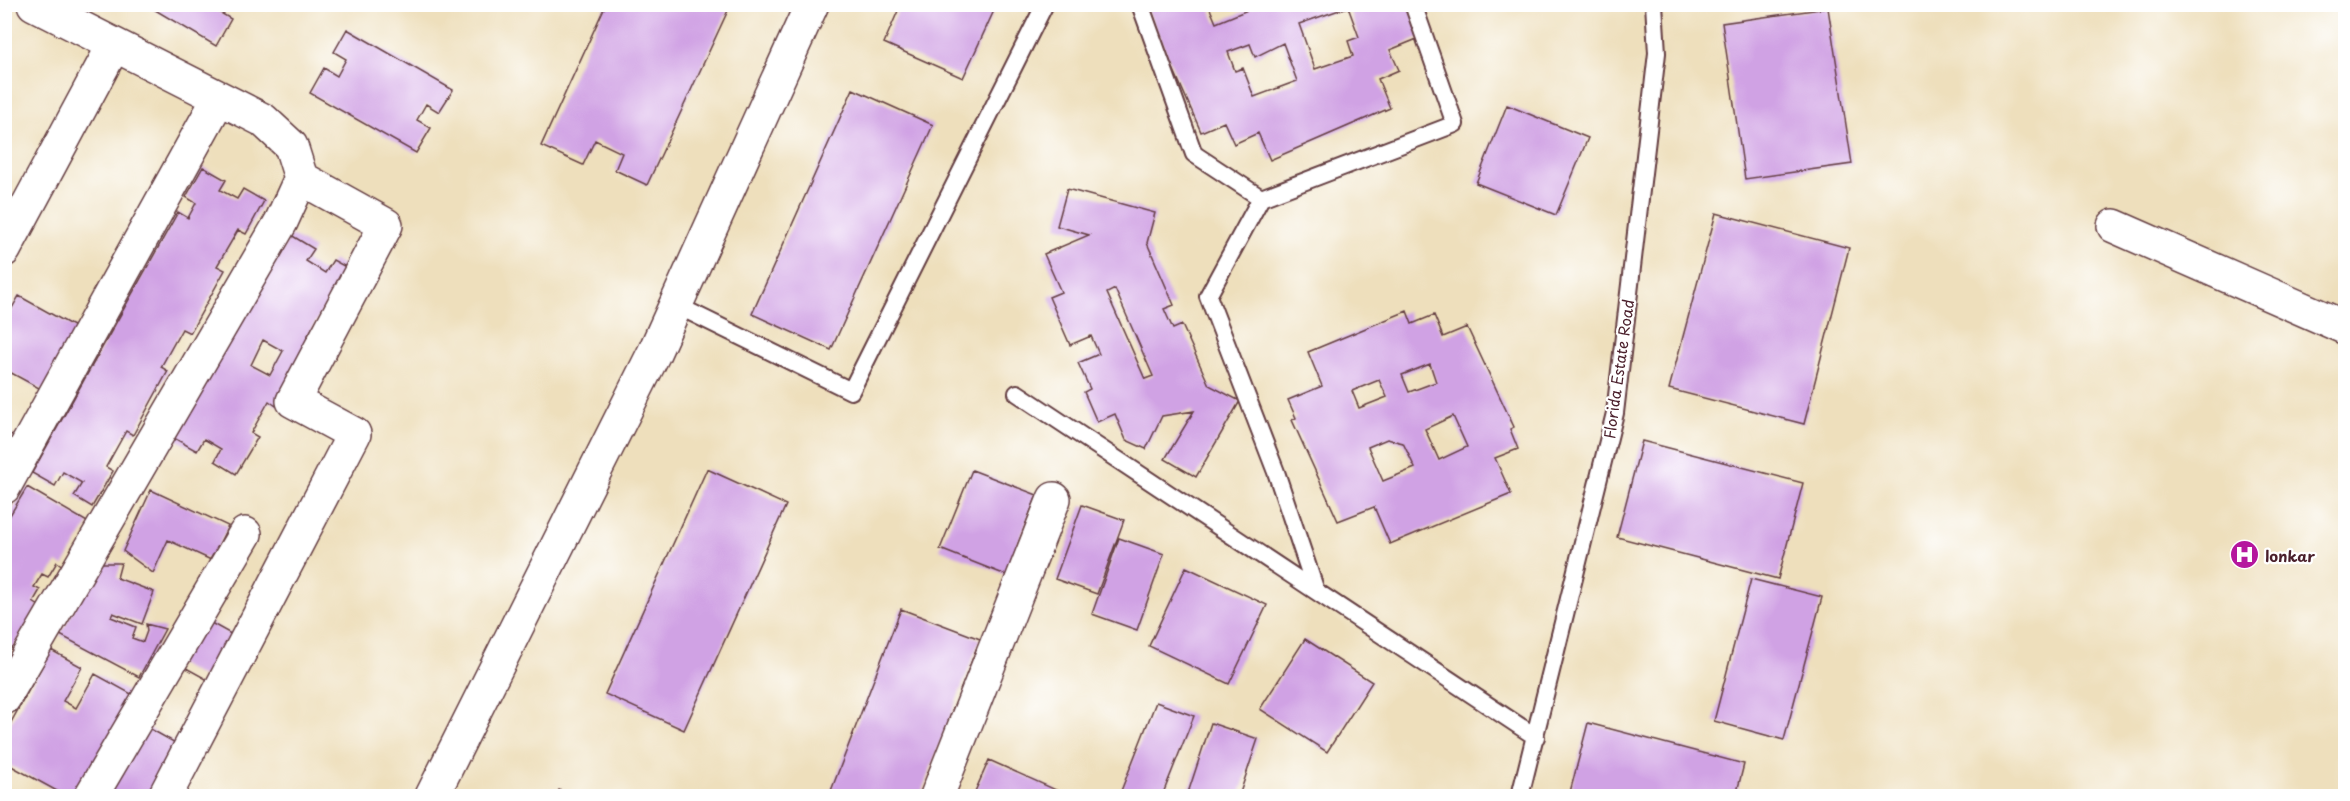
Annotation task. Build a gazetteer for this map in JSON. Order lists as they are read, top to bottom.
{
  "streets": {
    "lane": ["Florida Estate Road"]
  },
  "places": {
    "hospital": ["lonkar"]
  }
}
